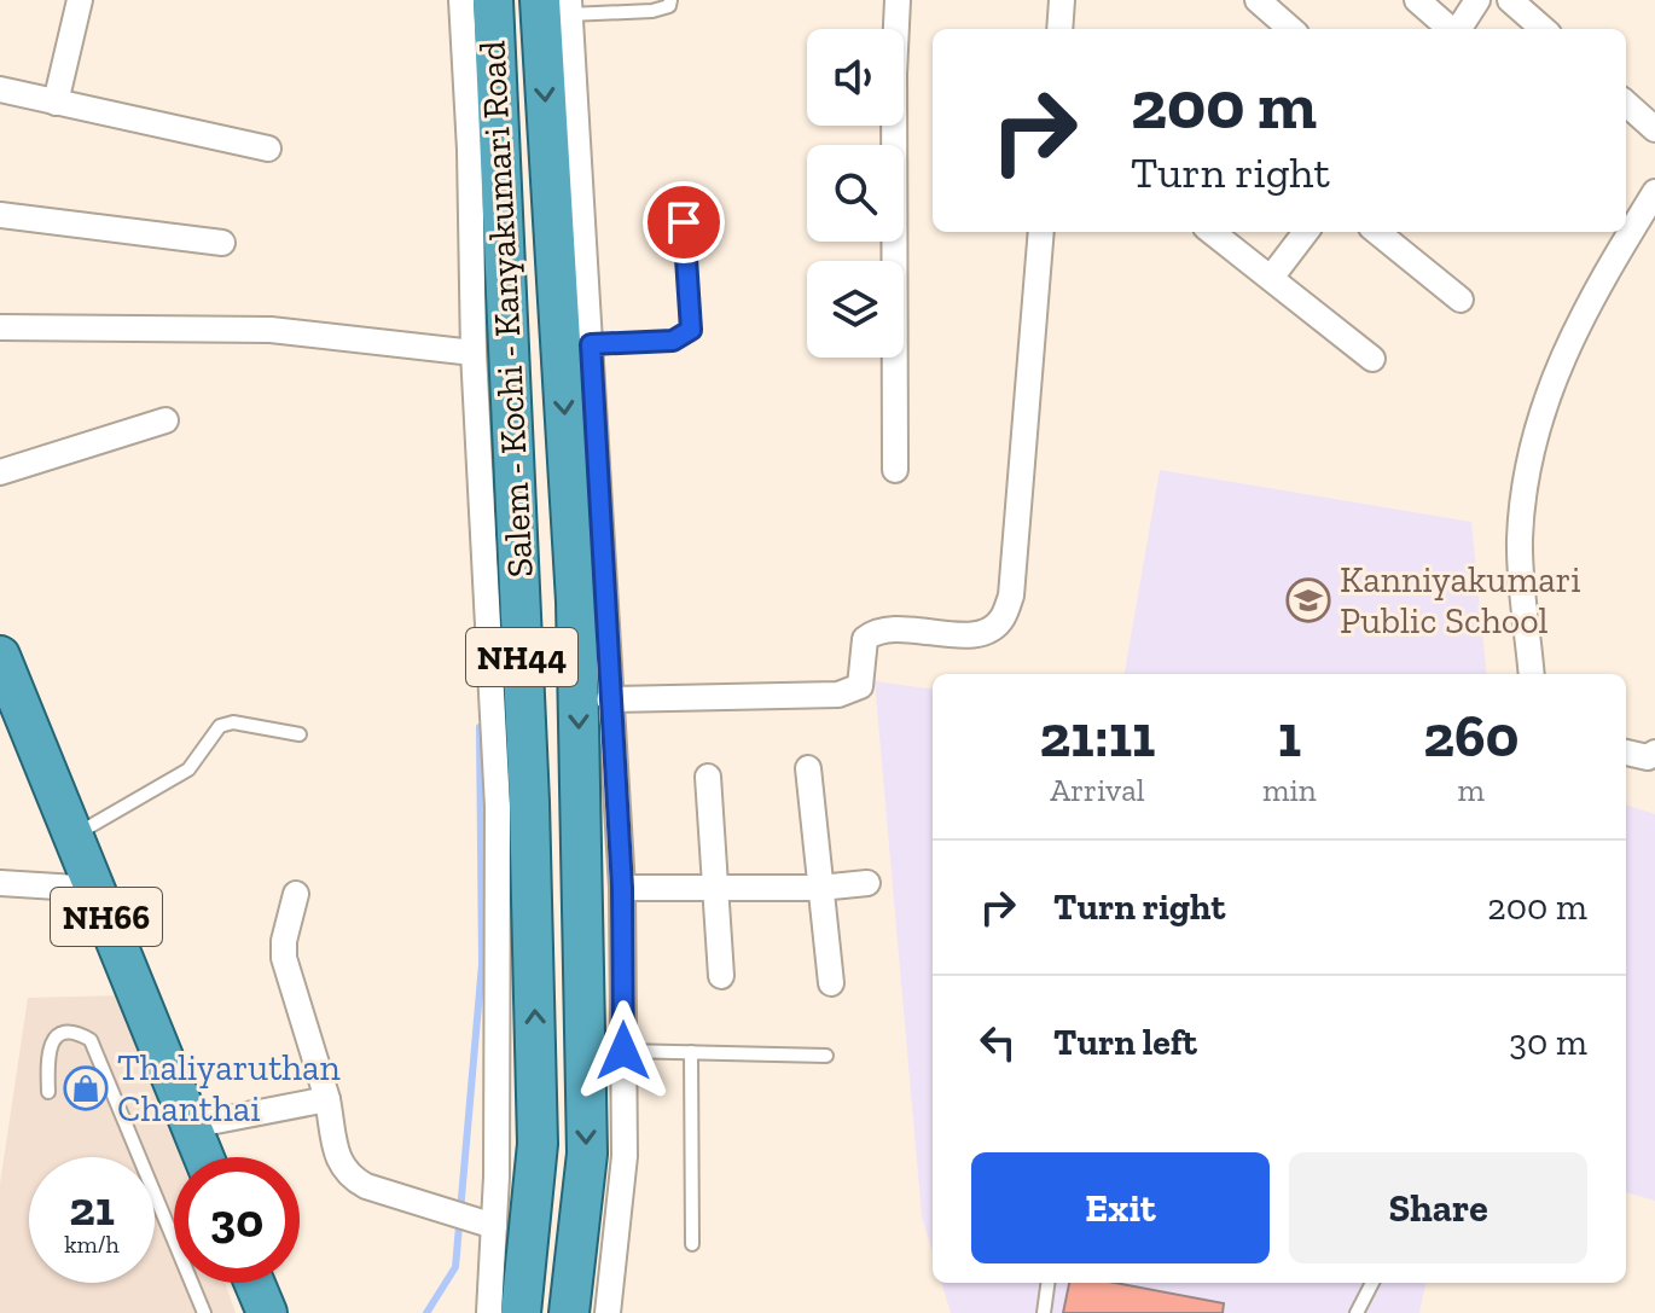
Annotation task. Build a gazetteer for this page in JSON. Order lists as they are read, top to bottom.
{
  "streets": {
    "highway": ["Salem - Kochi - Kanyakumari Road", "NH44", "NH66"]
  },
  "places": {
    "school or university": ["Kanniyakumari Public School"],
    "shop": ["Thaliyaruthan Chanthai"]
  },
  "page": {
    "turn": ["200 m", "Turn right"],
    "eta": [
      "21:11",
      "Arrival",
      "1",
      "min",
      "260",
      "m"
    ],
    "list": [
      {
        "name": "Turn right",
        "value": "200 m"
      },
      {
        "name": "Turn left",
        "value": "30 m"
      }
    ],
    "buttons": ["Exit", "Share"],
    "speed": "21 km/h",
    "limit": "30"
  }
}
